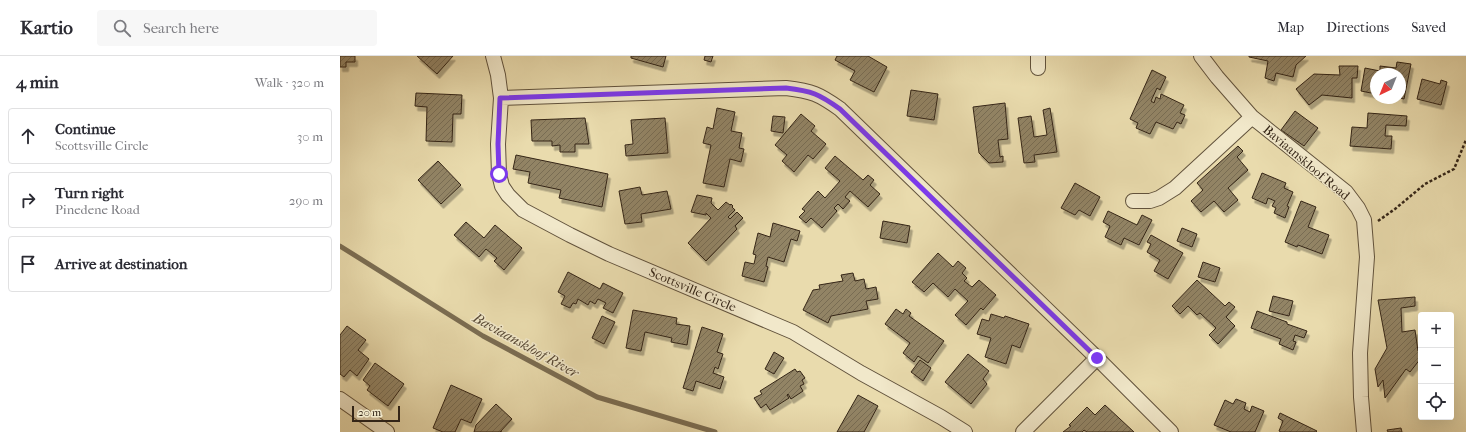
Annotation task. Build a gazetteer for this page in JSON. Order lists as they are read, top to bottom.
{
  "streets": {
    "street": ["Baviaanskloof Road", "Scottsville Circle"]
  },
  "water": ["Baviaanskloof River"],
  "scale_bar": "20 m",
  "north": "bottom left",
  "page": {
    "header": "Kartio",
    "search": "Search here",
    "nav": ["Map", "Directions", "Saved"],
    "heading": ["4 min", "Walk · 320 m"],
    "list": [
      ["Continue", "Scottsville Circle", "30 m"],
      ["Turn right", "Pinedene Road", "290 m"],
      "Arrive at destination"
    ],
    "map_buttons": ["+", "−"],
    "scale": "20 m"
  }
}
